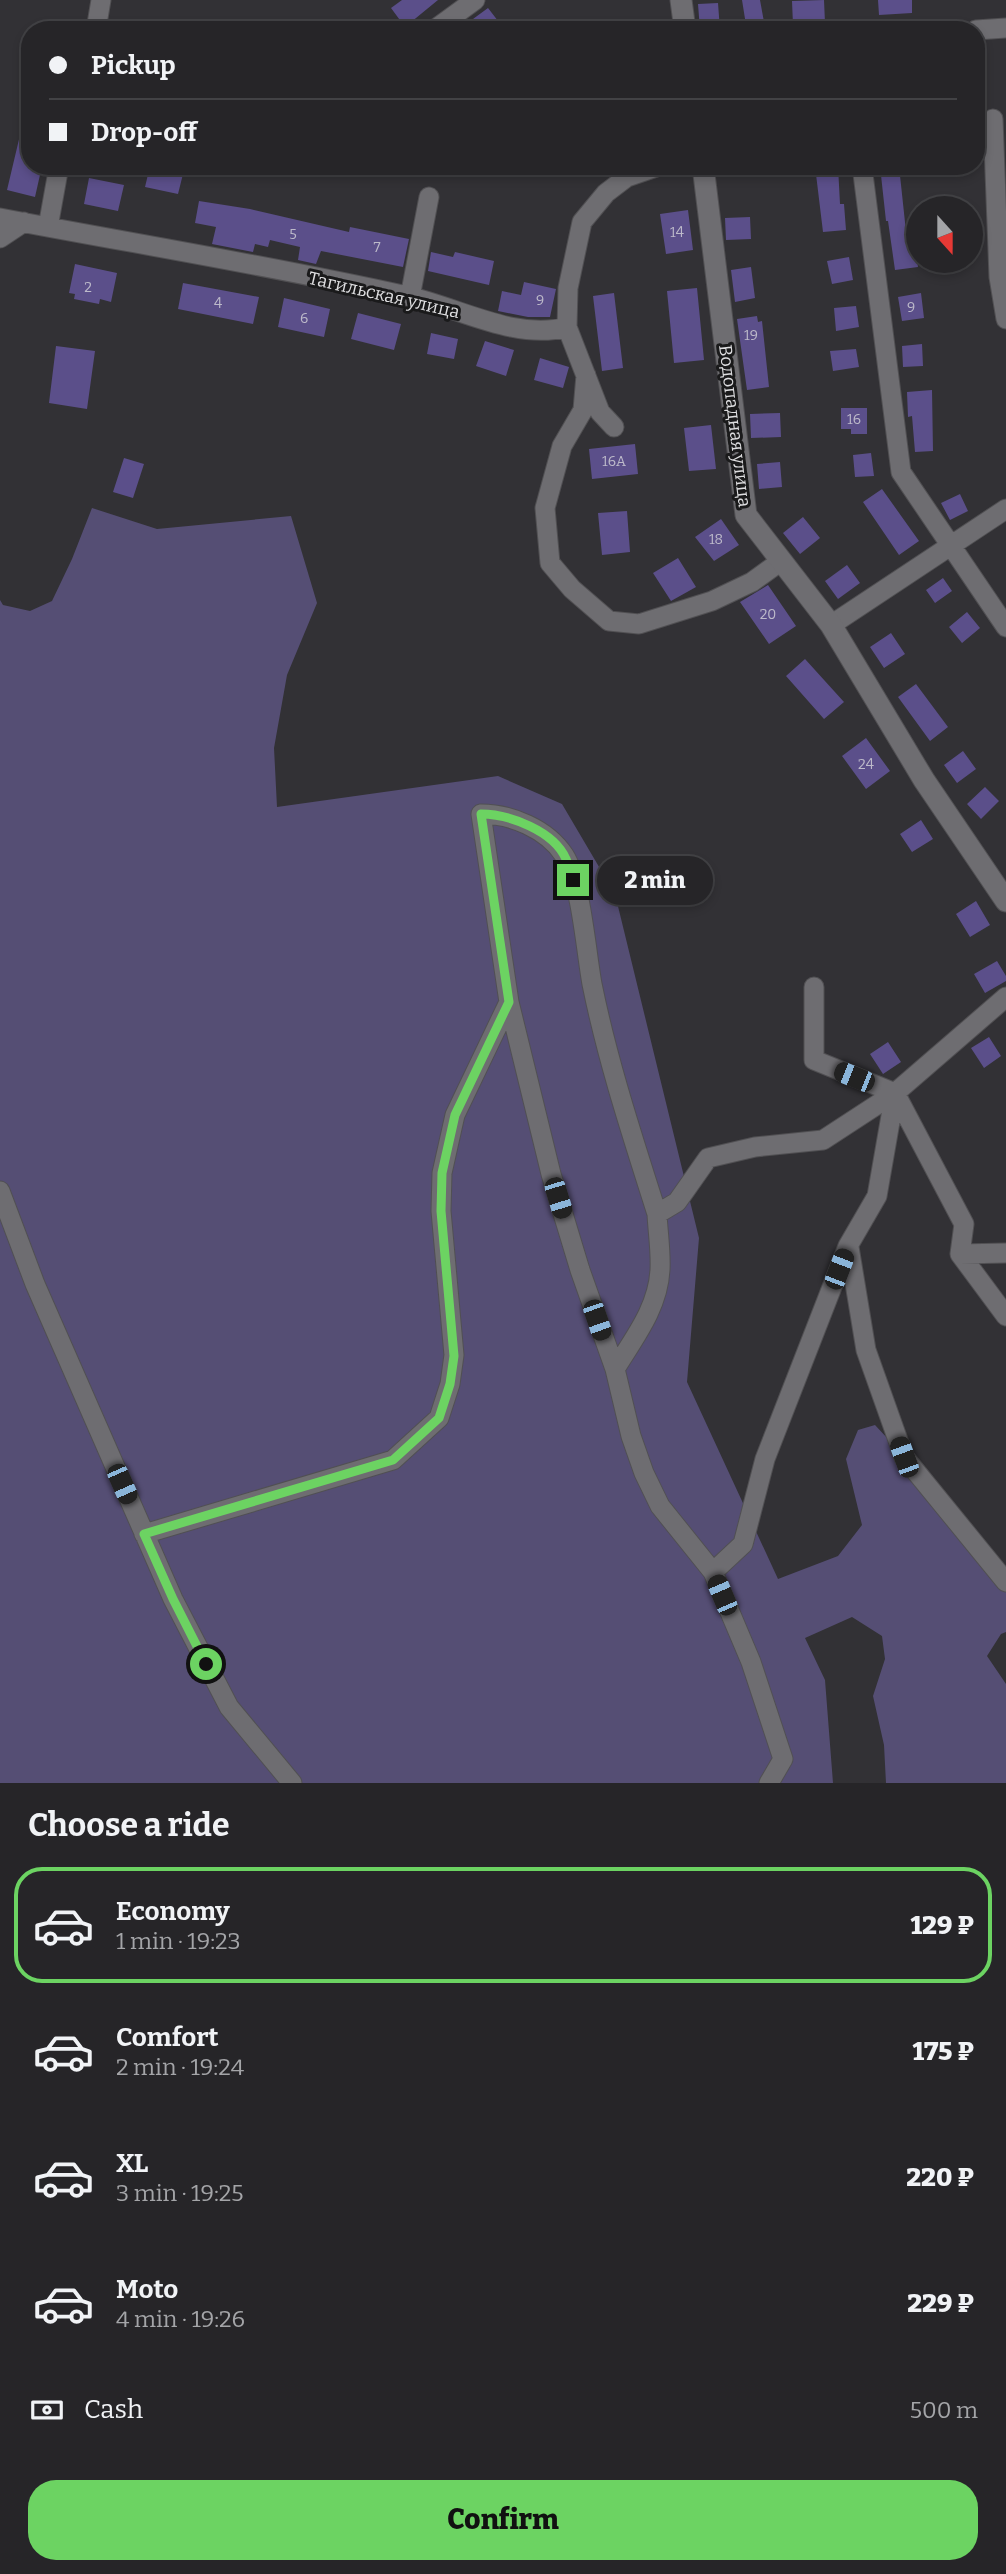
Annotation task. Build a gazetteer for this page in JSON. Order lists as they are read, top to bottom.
{
  "streets": {
    "street": ["Тагильская улица", "Водопадная улица"]
  },
  "house_numbers": [
    "14",
    "5",
    "7",
    "2",
    "9",
    "4",
    "9",
    "6",
    "19",
    "16",
    "16А",
    "18",
    "20",
    "24"
  ],
  "north": "bottom",
  "page": {
    "banner": ["Pickup", "Drop-off"],
    "bubble": "2 min",
    "heading": "Choose a ride",
    "list": [
      {
        "name": "Economy",
        "note": "1 min · 19:23",
        "value": "129 ₽"
      },
      {
        "name": "Comfort",
        "note": "2 min · 19:24",
        "value": "175 ₽"
      },
      {
        "name": "XL",
        "note": "3 min · 19:25",
        "value": "220 ₽"
      },
      {
        "name": "Moto",
        "note": "4 min · 19:26",
        "value": "229 ₽"
      }
    ],
    "pay": ["Cash", "500 m"],
    "buttons": "Confirm"
  }
}
